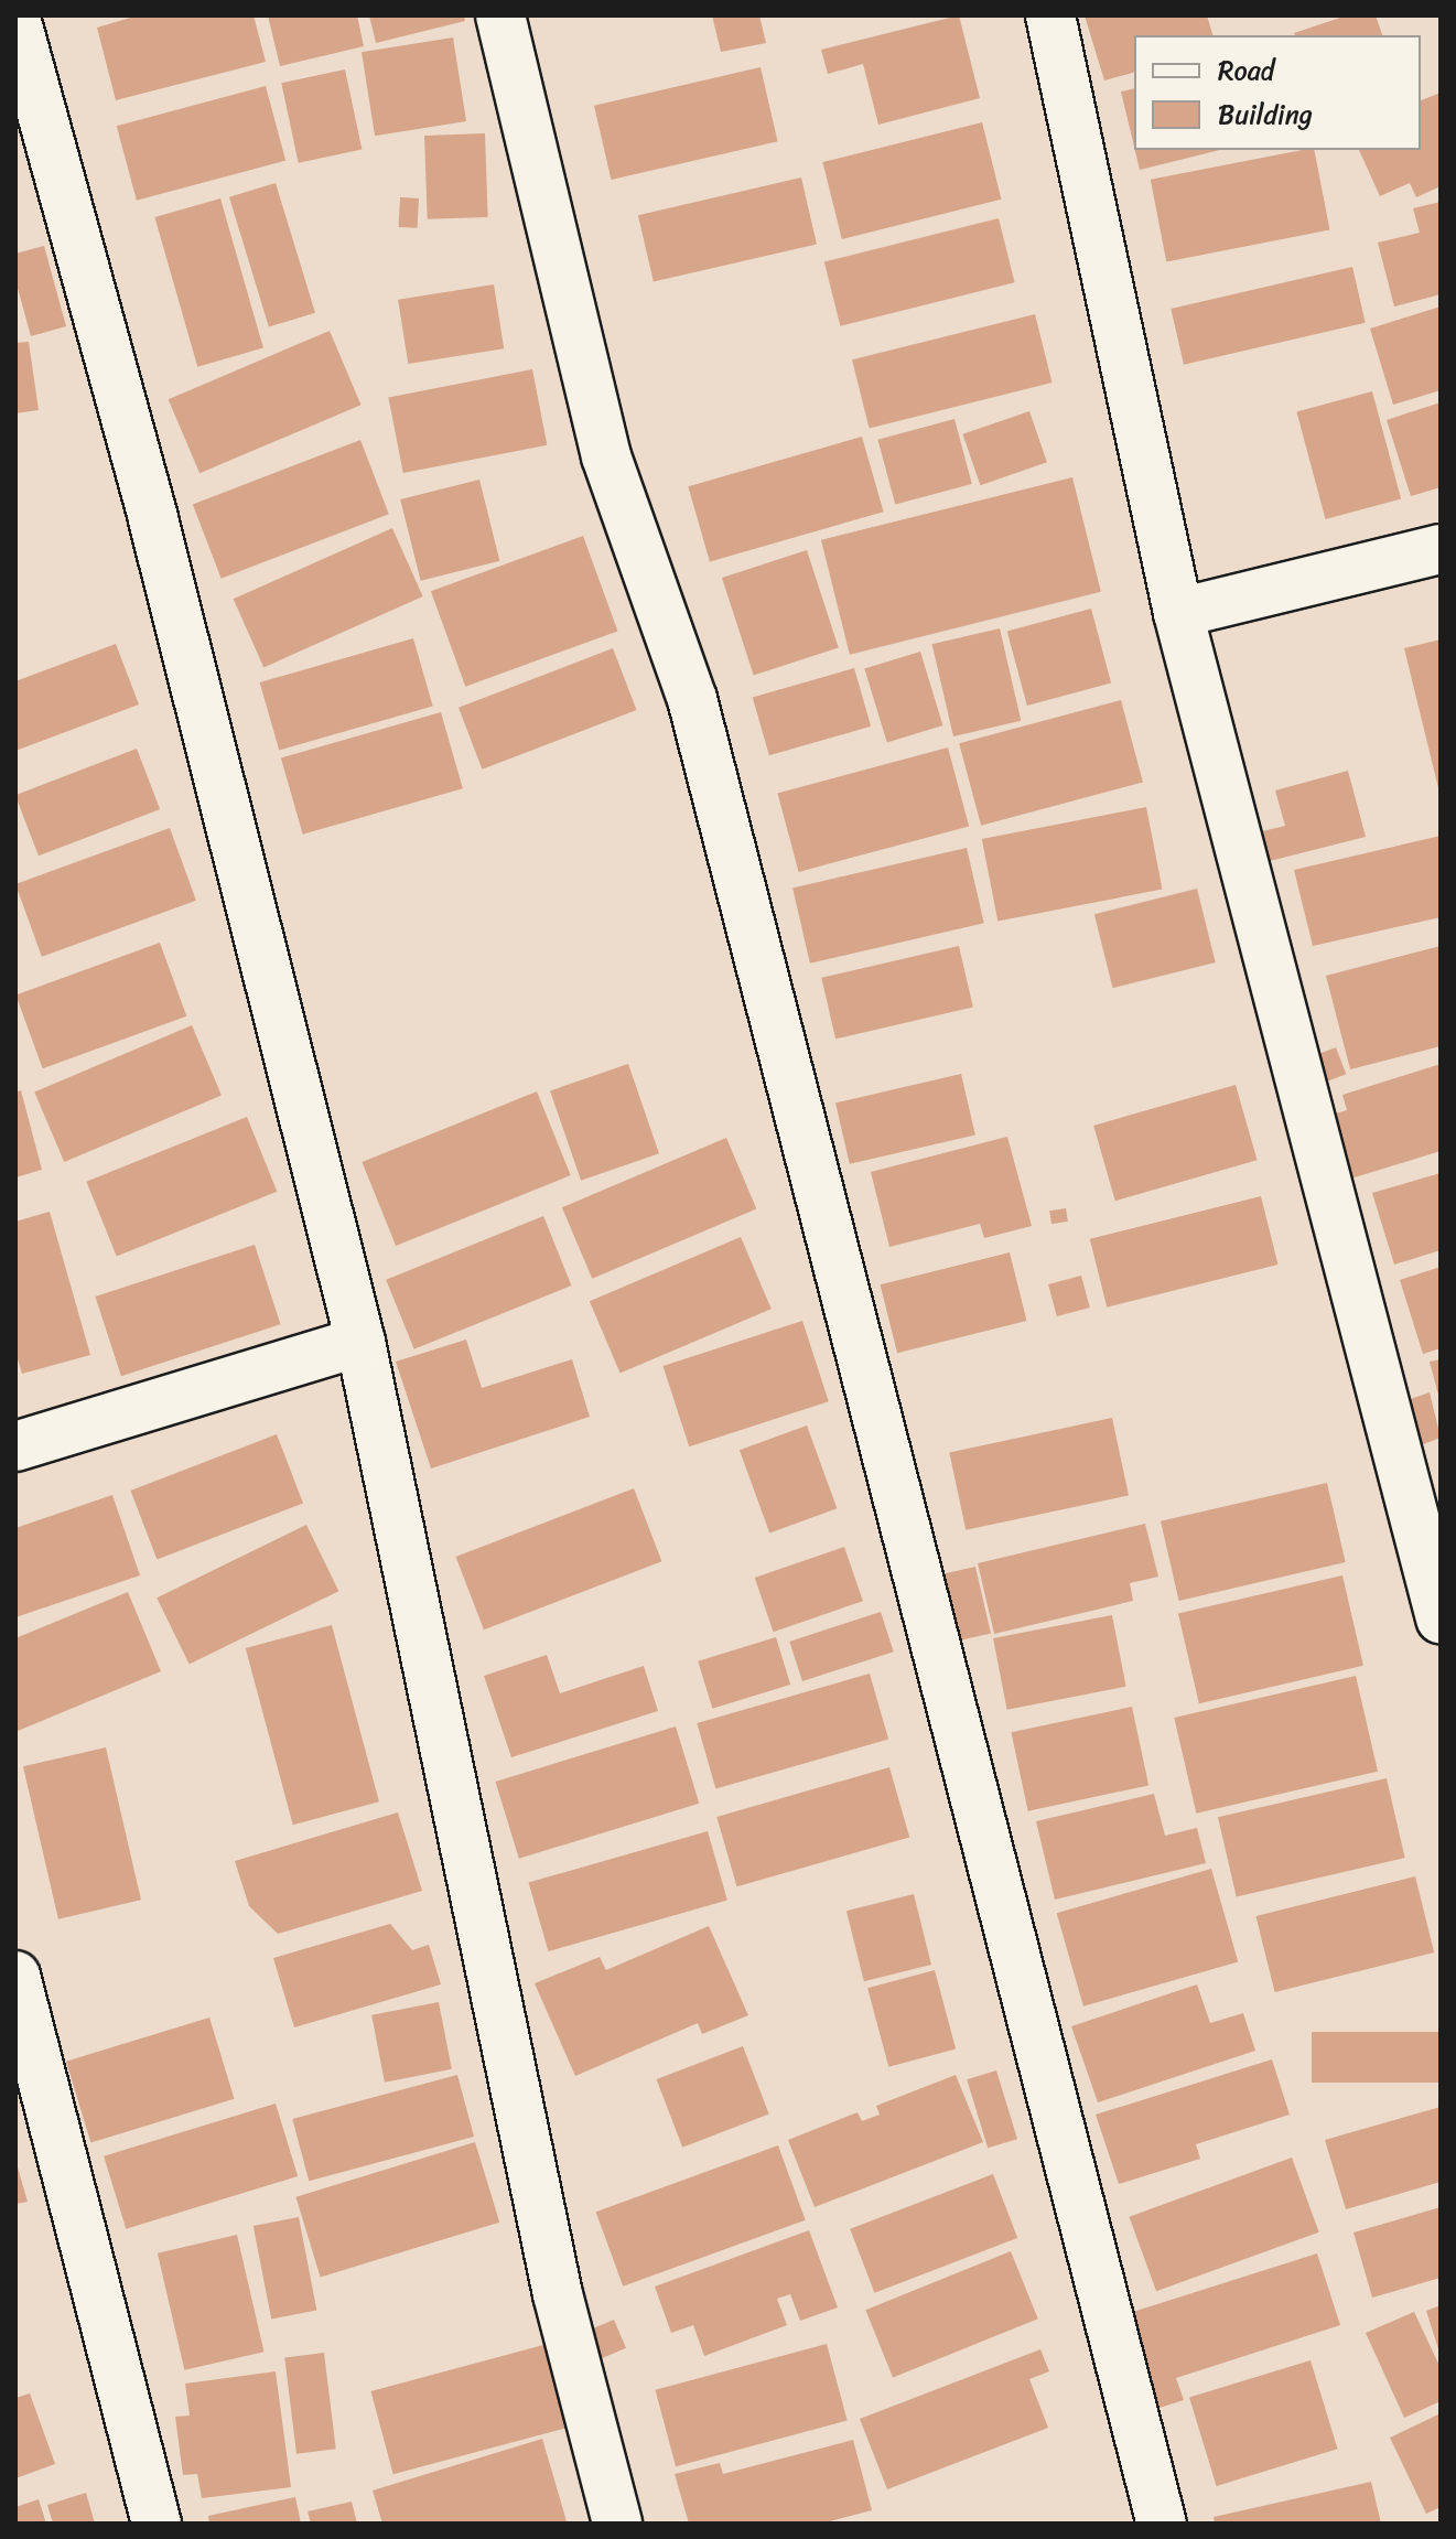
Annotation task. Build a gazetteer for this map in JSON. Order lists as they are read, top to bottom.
{
  "legend": ["Road", "Building"]
}
